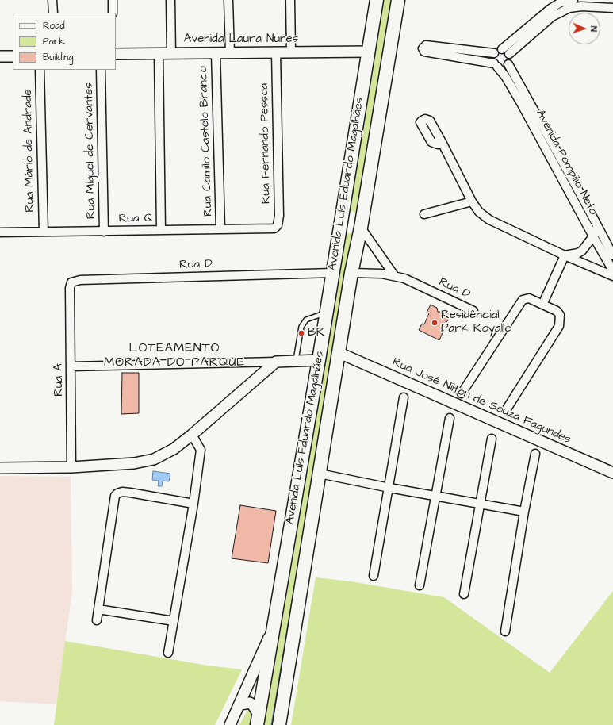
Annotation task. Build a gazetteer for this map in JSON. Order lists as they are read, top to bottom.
{
  "streets": {
    "main road": ["Avenida Luís Eduardo Magalhães"],
    "street": [
      "Avenida Laura Nunes",
      "Rua Camilo Castelo Branco",
      "Rua Fernando Pessoa",
      "Rua Mário de Andrade",
      "Rua Miguel de Cervantes",
      "Avenida Pompilio Neto",
      "Rua Q",
      "Rua D",
      "Rua A",
      "Rua José Nilton de Souza Fagundes"
    ]
  },
  "crossings": [
    ["Avenida Laura Nunes", "Rua Camilo Castelo Branco"],
    ["Avenida Laura Nunes", "Rua Fernando Pessoa"],
    ["Avenida Laura Nunes", "Avenida Luís Eduardo Magalhães"],
    ["Rua Camilo Castelo Branco", "Rua Q"],
    ["Rua Fernando Pessoa", "Rua Q"],
    ["Rua Mário de Andrade", "Rua Q"],
    ["Rua Miguel de Cervantes", "Rua Q"],
    ["Avenida Luís Eduardo Magalhães", "Rua D"],
    ["Avenida Luís Eduardo Magalhães", "Rua José Nilton de Souza Fagundes"],
    ["Rua D", "Rua A"]
  ],
  "districts": ["LOTEAMENTO MORADA DO PARQUE"],
  "places": ["Residêncial Park Royalle", "BR"],
  "legend": ["Road", "Park", "Building"],
  "north": "right"
}
